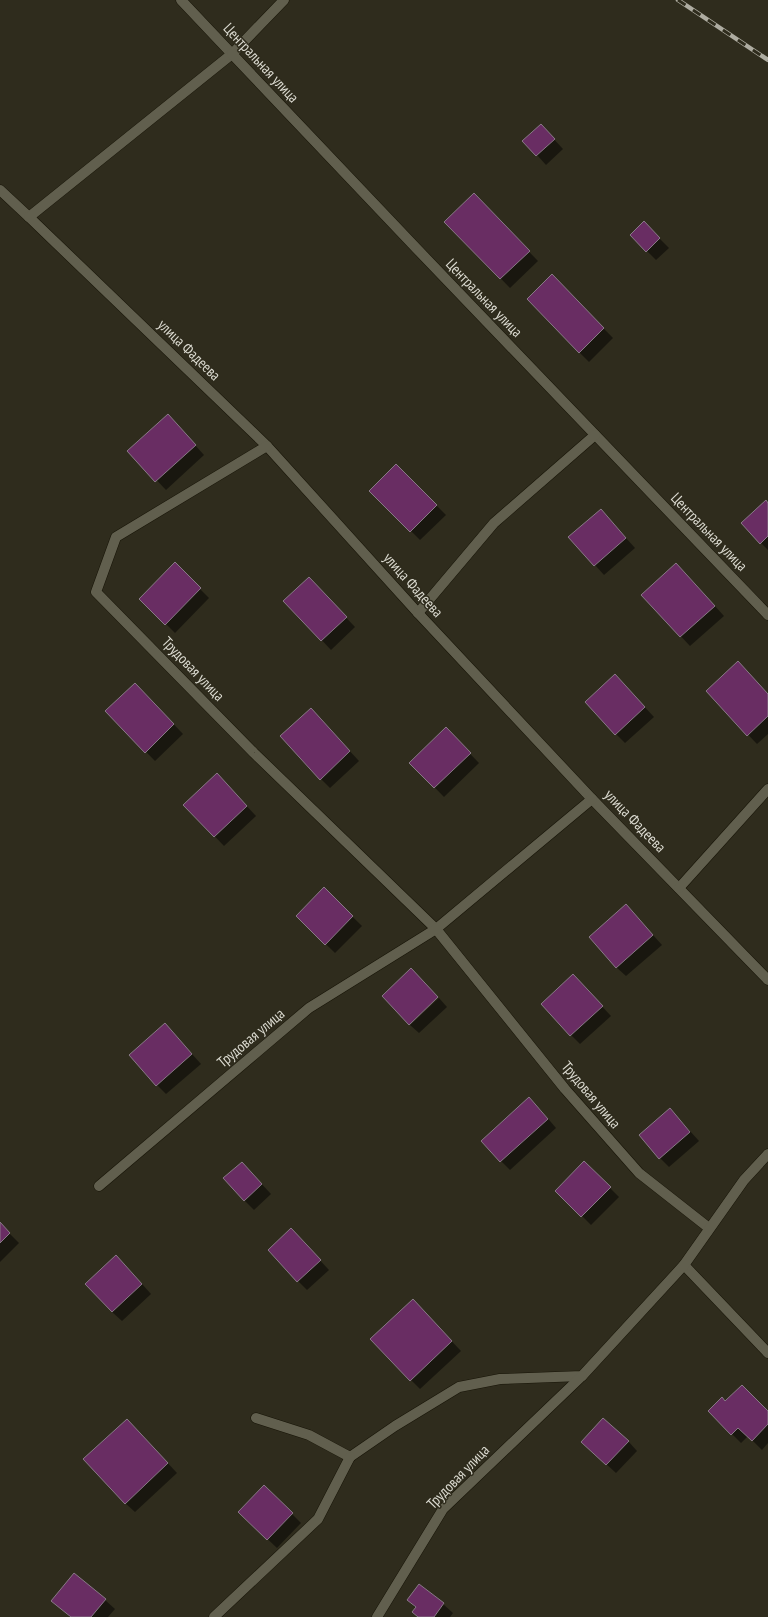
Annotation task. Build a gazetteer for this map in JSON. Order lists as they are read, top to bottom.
{
  "streets": {
    "street": ["Центральная улица", "улица Фадеева", "Трудовая улица"]
  },
  "crossings": [
    ["улица Фадеева", "Трудовая улица"]
  ]
}
